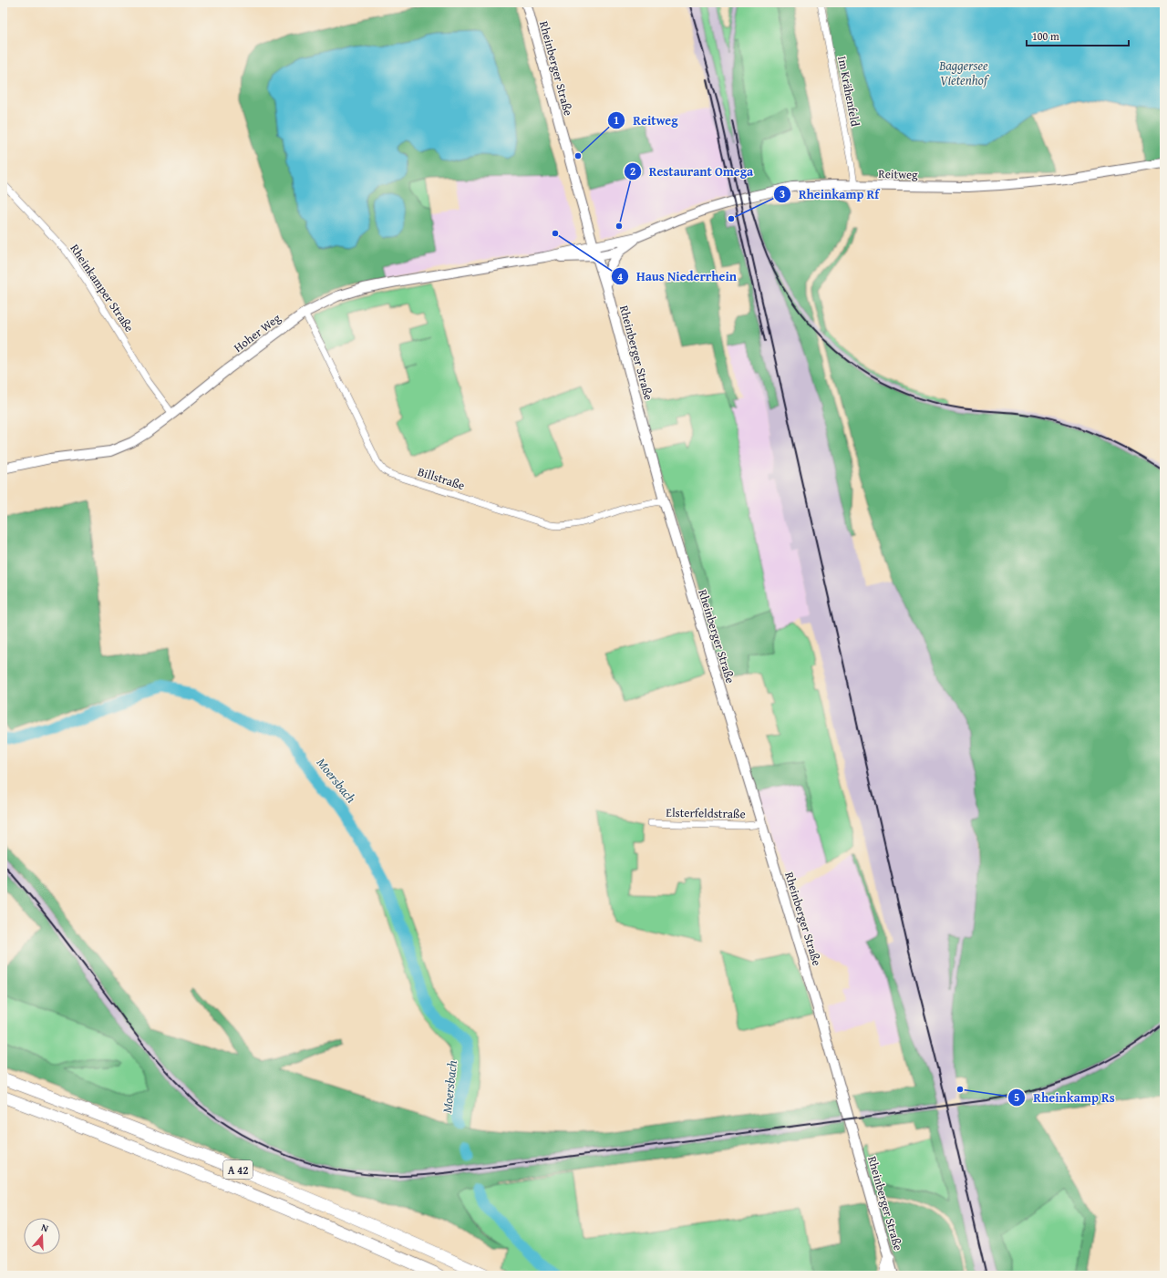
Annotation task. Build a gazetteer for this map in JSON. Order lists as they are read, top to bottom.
{
  "streets": {
    "highway": ["A 42"],
    "main road": ["Rheinberger Straße", "Reitweg", "Hoher Weg"],
    "street": [
      "Im Krähenfeld",
      "Rheinkamper Straße",
      "Billstraße",
      "Elsterfeldstraße"
    ]
  },
  "crossings": [
    ["Rheinberger Straße", "Reitweg"],
    ["Rheinberger Straße", "Hoher Weg"],
    ["Rheinberger Straße", "Billstraße"],
    ["Rheinberger Straße", "Elsterfeldstraße"],
    ["Im Krähenfeld", "Reitweg"],
    ["Reitweg", "Hoher Weg"],
    ["Rheinkamper Straße", "Hoher Weg"],
    ["Hoher Weg", "Billstraße"]
  ],
  "water": ["Baggersee Vietenhof", "Moersbach"],
  "places": [
    "Reitweg",
    "Rheinkamp Rf",
    "Restaurant Omega",
    "Haus Niederrhein",
    "Rheinkamp Rs"
  ],
  "scale_bar": "100 m",
  "north": "top"
}
